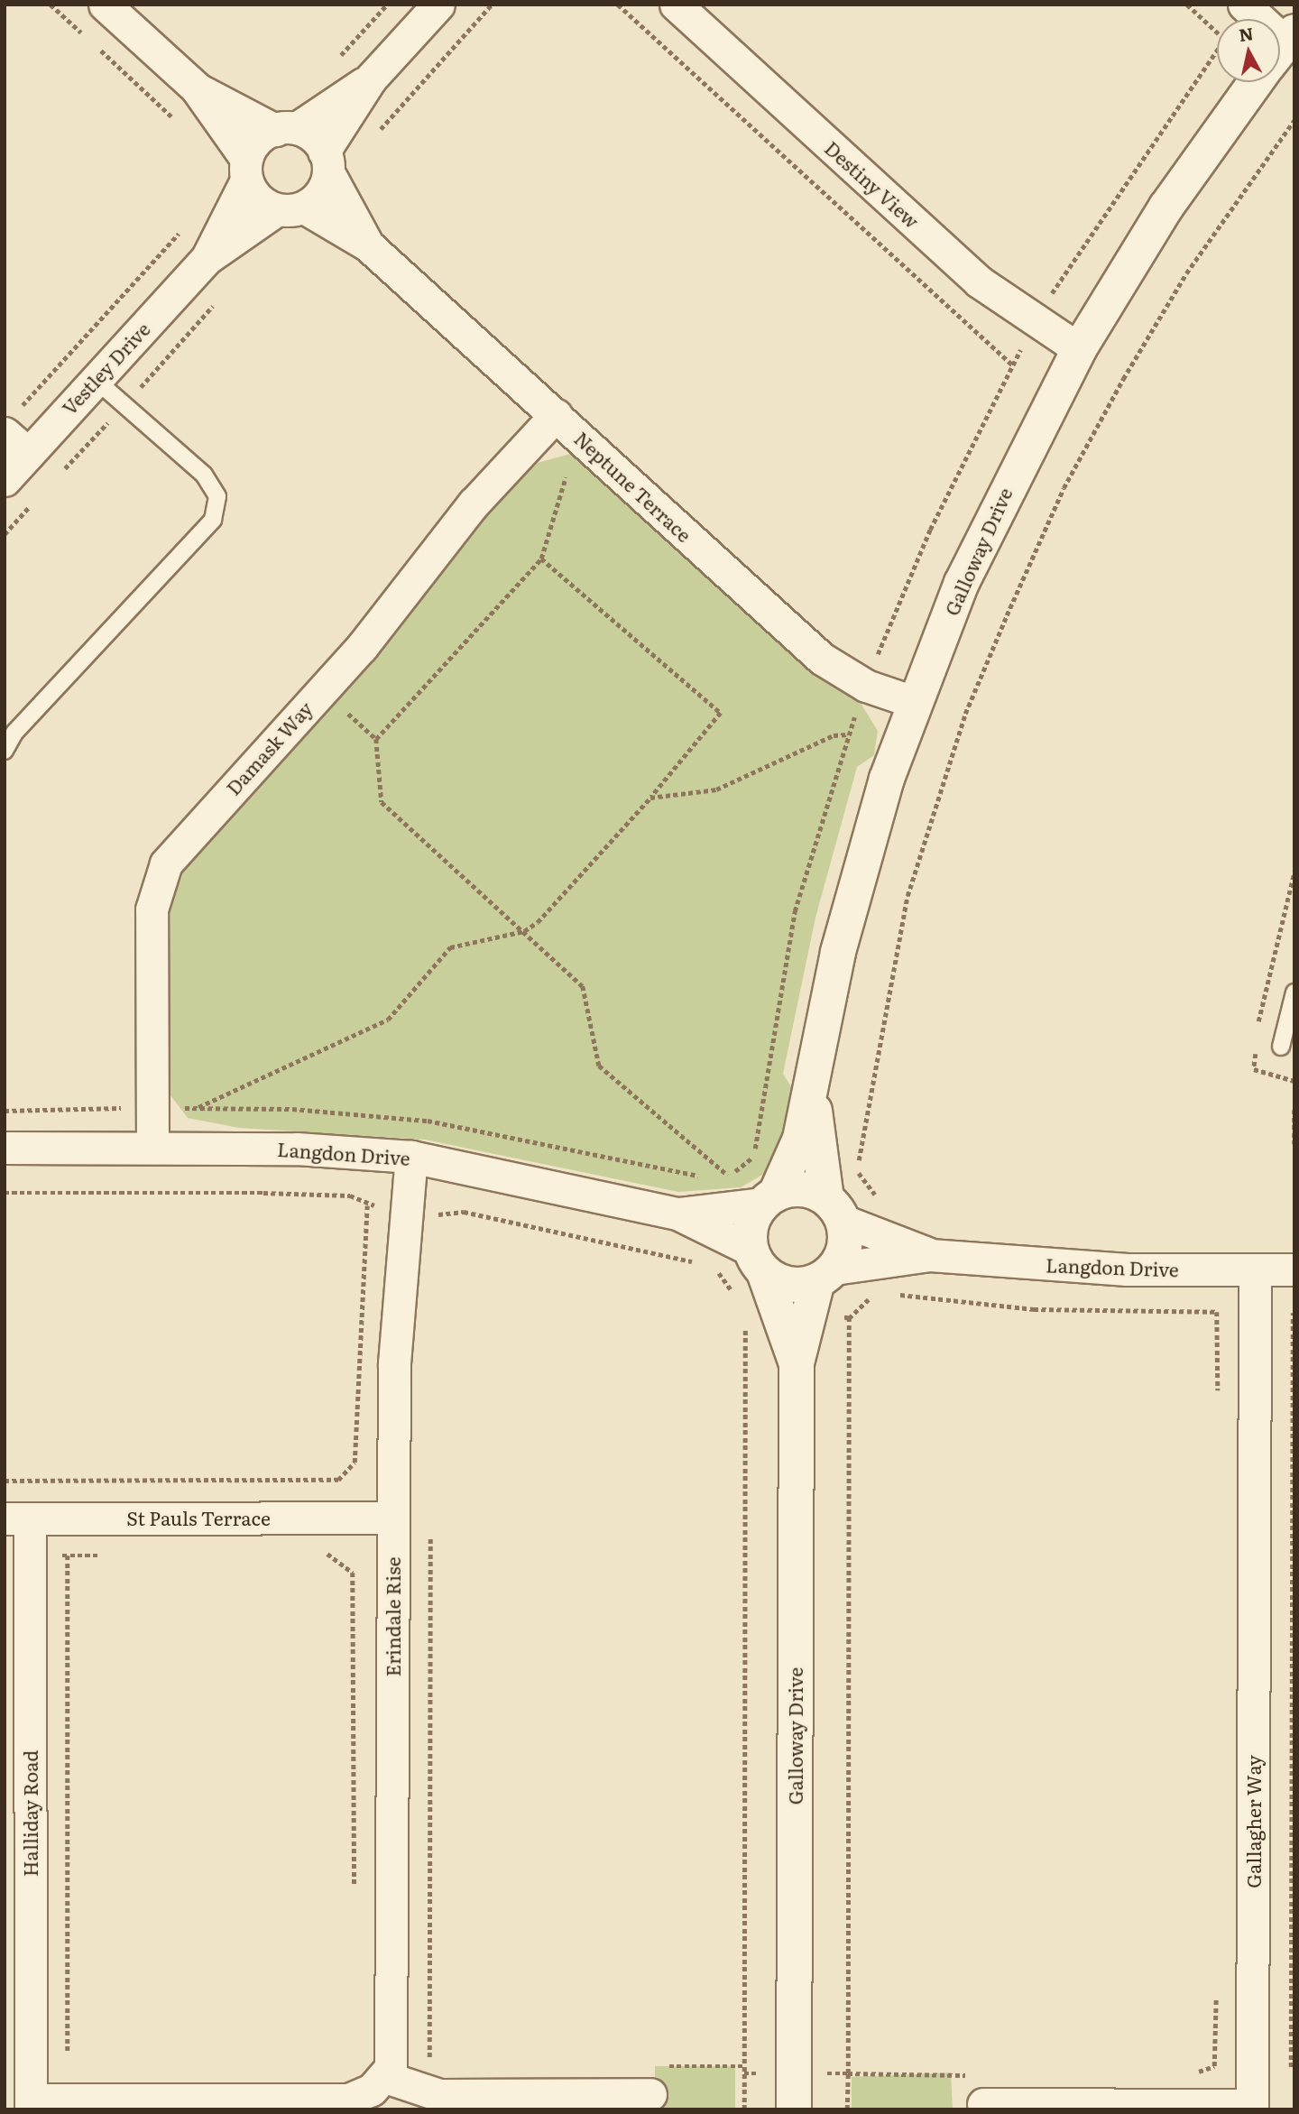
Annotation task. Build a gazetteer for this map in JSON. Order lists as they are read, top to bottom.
{
  "streets": {
    "street": [
      "Destiny View",
      "Vestley Drive",
      "Neptune Terrace",
      "Galloway Drive",
      "Damask Way",
      "Langdon Drive",
      "St Pauls Terrace",
      "Erindale Rise",
      "Halliday Road",
      "Gallagher Way"
    ]
  },
  "crossings": [
    ["Destiny View", "Galloway Drive"],
    ["Vestley Drive", "Neptune Terrace"],
    ["Neptune Terrace", "Galloway Drive"],
    ["Neptune Terrace", "Damask Way"],
    ["Galloway Drive", "Langdon Drive"],
    ["Damask Way", "Langdon Drive"],
    ["Langdon Drive", "Erindale Rise"],
    ["Langdon Drive", "Gallagher Way"],
    ["St Pauls Terrace", "Erindale Rise"],
    ["St Pauls Terrace", "Halliday Road"]
  ],
  "north": "top"
}
